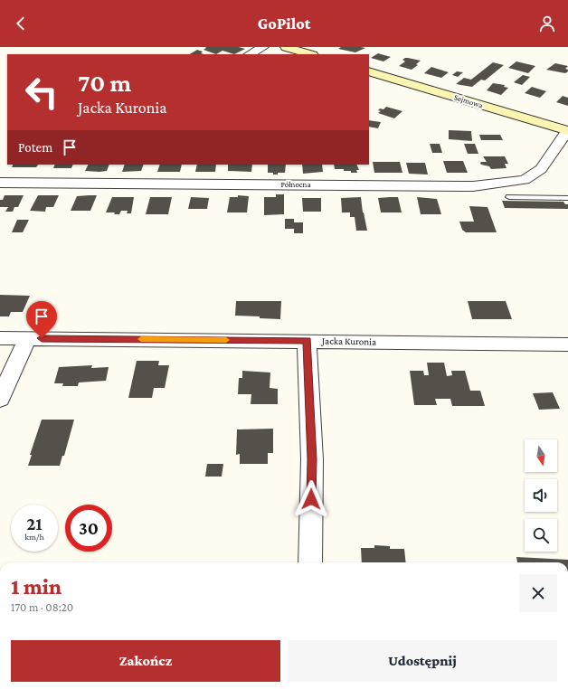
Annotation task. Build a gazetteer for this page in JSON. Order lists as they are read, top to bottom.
{
  "streets": {
    "main road": ["Sejmowa"],
    "street": ["Północna", "Jacka Kuronia"]
  },
  "crossings": [
    ["Sejmowa", "Północna"]
  ],
  "north": "bottom",
  "page": {
    "header": "GoPilot",
    "turn": ["70 m", "Jacka Kuronia"],
    "then": "Potem",
    "speed": "21 km/h",
    "limit": "30",
    "heading": ["1 min", "170 m · 08:20"],
    "buttons": ["Zakończ", "Udostępnij"]
  }
}
